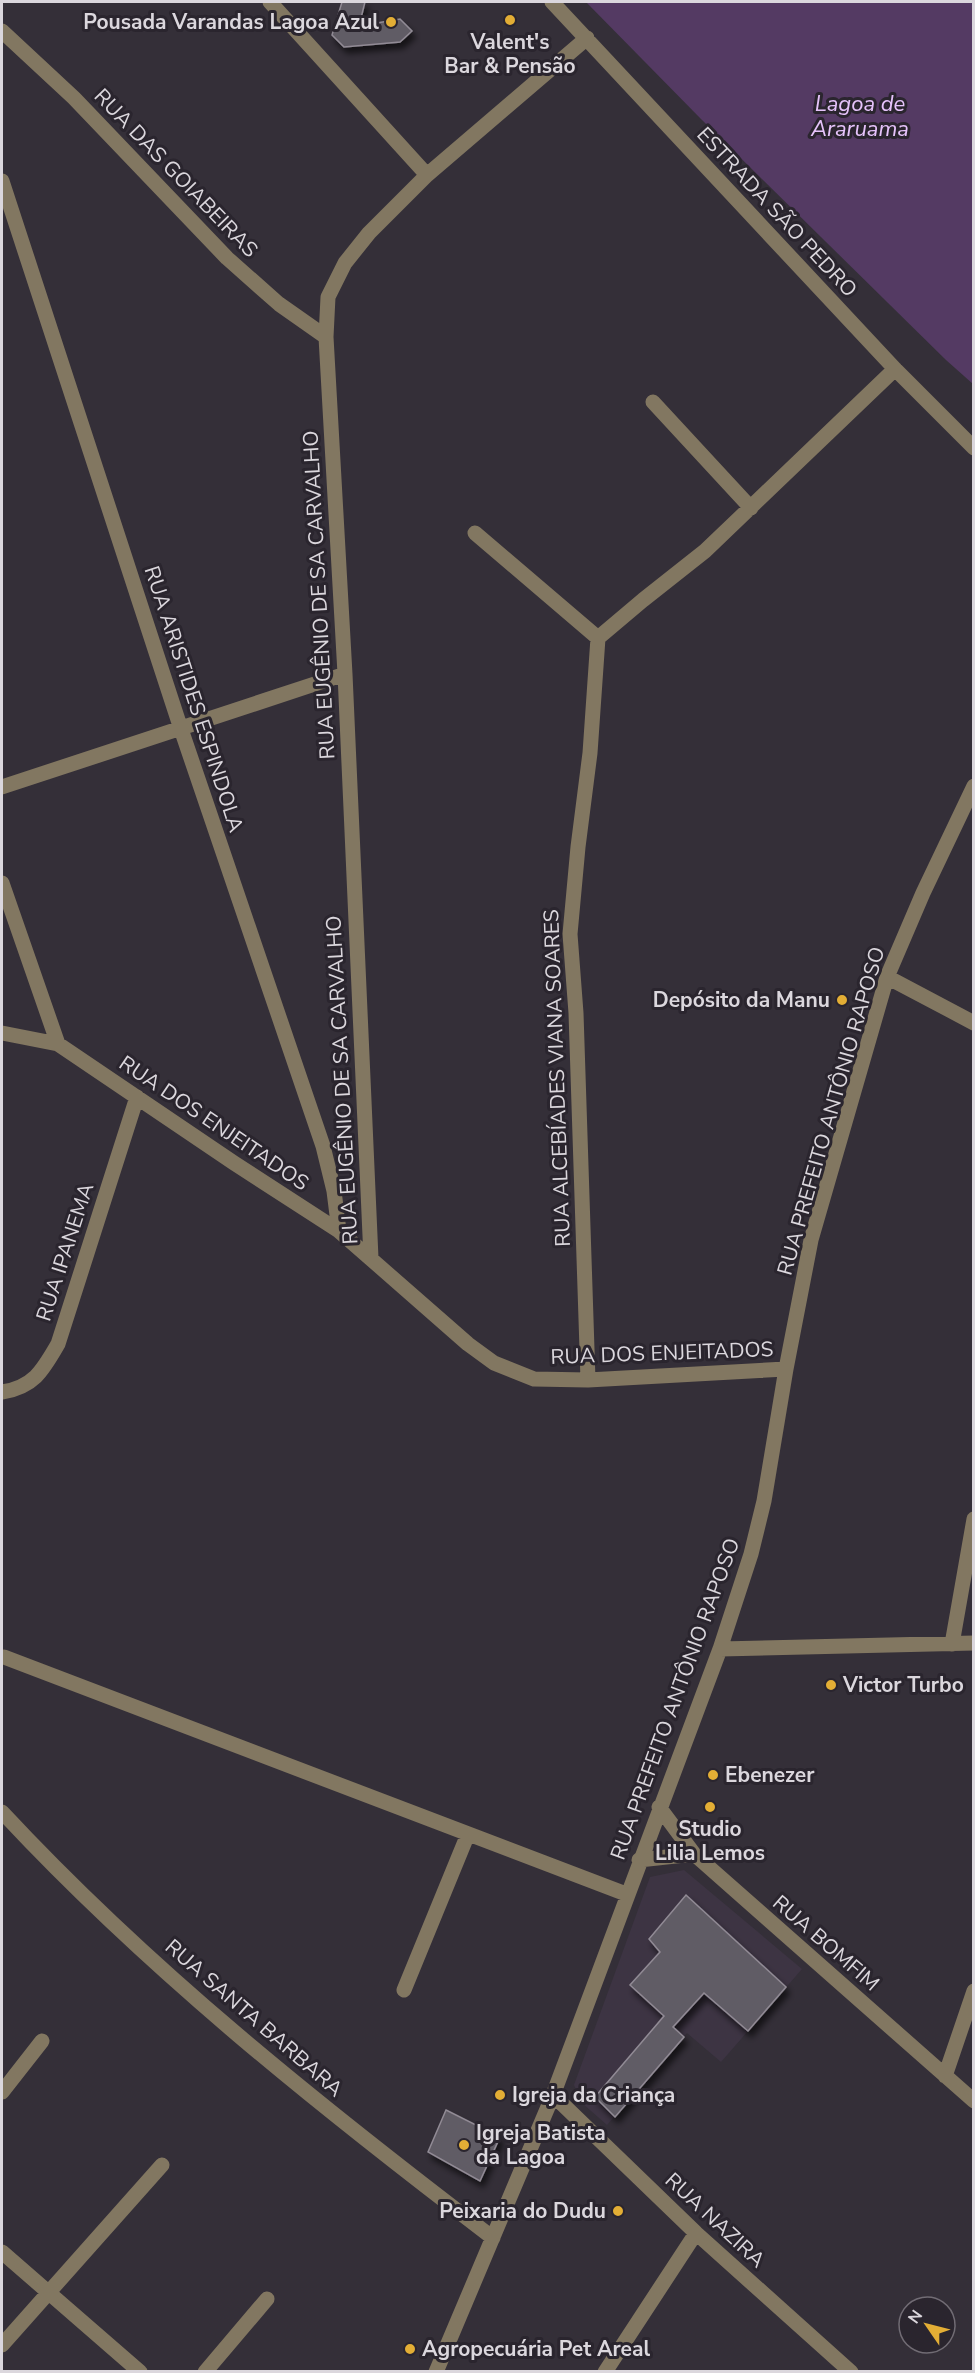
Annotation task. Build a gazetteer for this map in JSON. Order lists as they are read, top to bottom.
{
  "streets": {
    "street": [
      "RUA DAS GOIABEIRAS",
      "ESTRADA SÃO PEDRO",
      "RUA EUGÊNIO DE SA CARVALHO",
      "RUA ARISTIDES ESPINDOLA",
      "RUA ALCEBÍADES VIANA SOARES",
      "RUA PREFEITO ANTÔNIO RAPOSO",
      "RUA DOS ENJEITADOS",
      "RUA IPANEMA",
      "RUA BOMFIM",
      "RUA SANTA BARBARA",
      "RUA NAZIRA"
    ]
  },
  "crossings": [
    ["RUA DAS GOIABEIRAS", "RUA EUGÊNIO DE SA CARVALHO"],
    ["ESTRADA SÃO PEDRO", "RUA EUGÊNIO DE SA CARVALHO"],
    ["RUA EUGÊNIO DE SA CARVALHO", "RUA DOS ENJEITADOS"],
    ["RUA ARISTIDES ESPINDOLA", "RUA DOS ENJEITADOS"],
    ["RUA ALCEBÍADES VIANA SOARES", "RUA DOS ENJEITADOS"],
    ["RUA PREFEITO ANTÔNIO RAPOSO", "RUA DOS ENJEITADOS"],
    ["RUA PREFEITO ANTÔNIO RAPOSO", "RUA BOMFIM"],
    ["RUA PREFEITO ANTÔNIO RAPOSO", "RUA SANTA BARBARA"],
    ["RUA PREFEITO ANTÔNIO RAPOSO", "RUA NAZIRA"],
    ["RUA DOS ENJEITADOS", "RUA IPANEMA"]
  ],
  "water": ["Lagoa de Araruama"],
  "places": [
    "Valent's Bar & Pensão",
    "Pousada Varandas Lagoa Azul",
    "Depósito da Manu",
    "Victor Turbo",
    "Ebenezer",
    "Studio Lilia Lemos",
    "Igreja da Criança",
    "Igreja Batista da Lagoa",
    "Peixaria do Dudu",
    "Agropecuária Pet Areal"
  ],
  "north": "top left"
}
